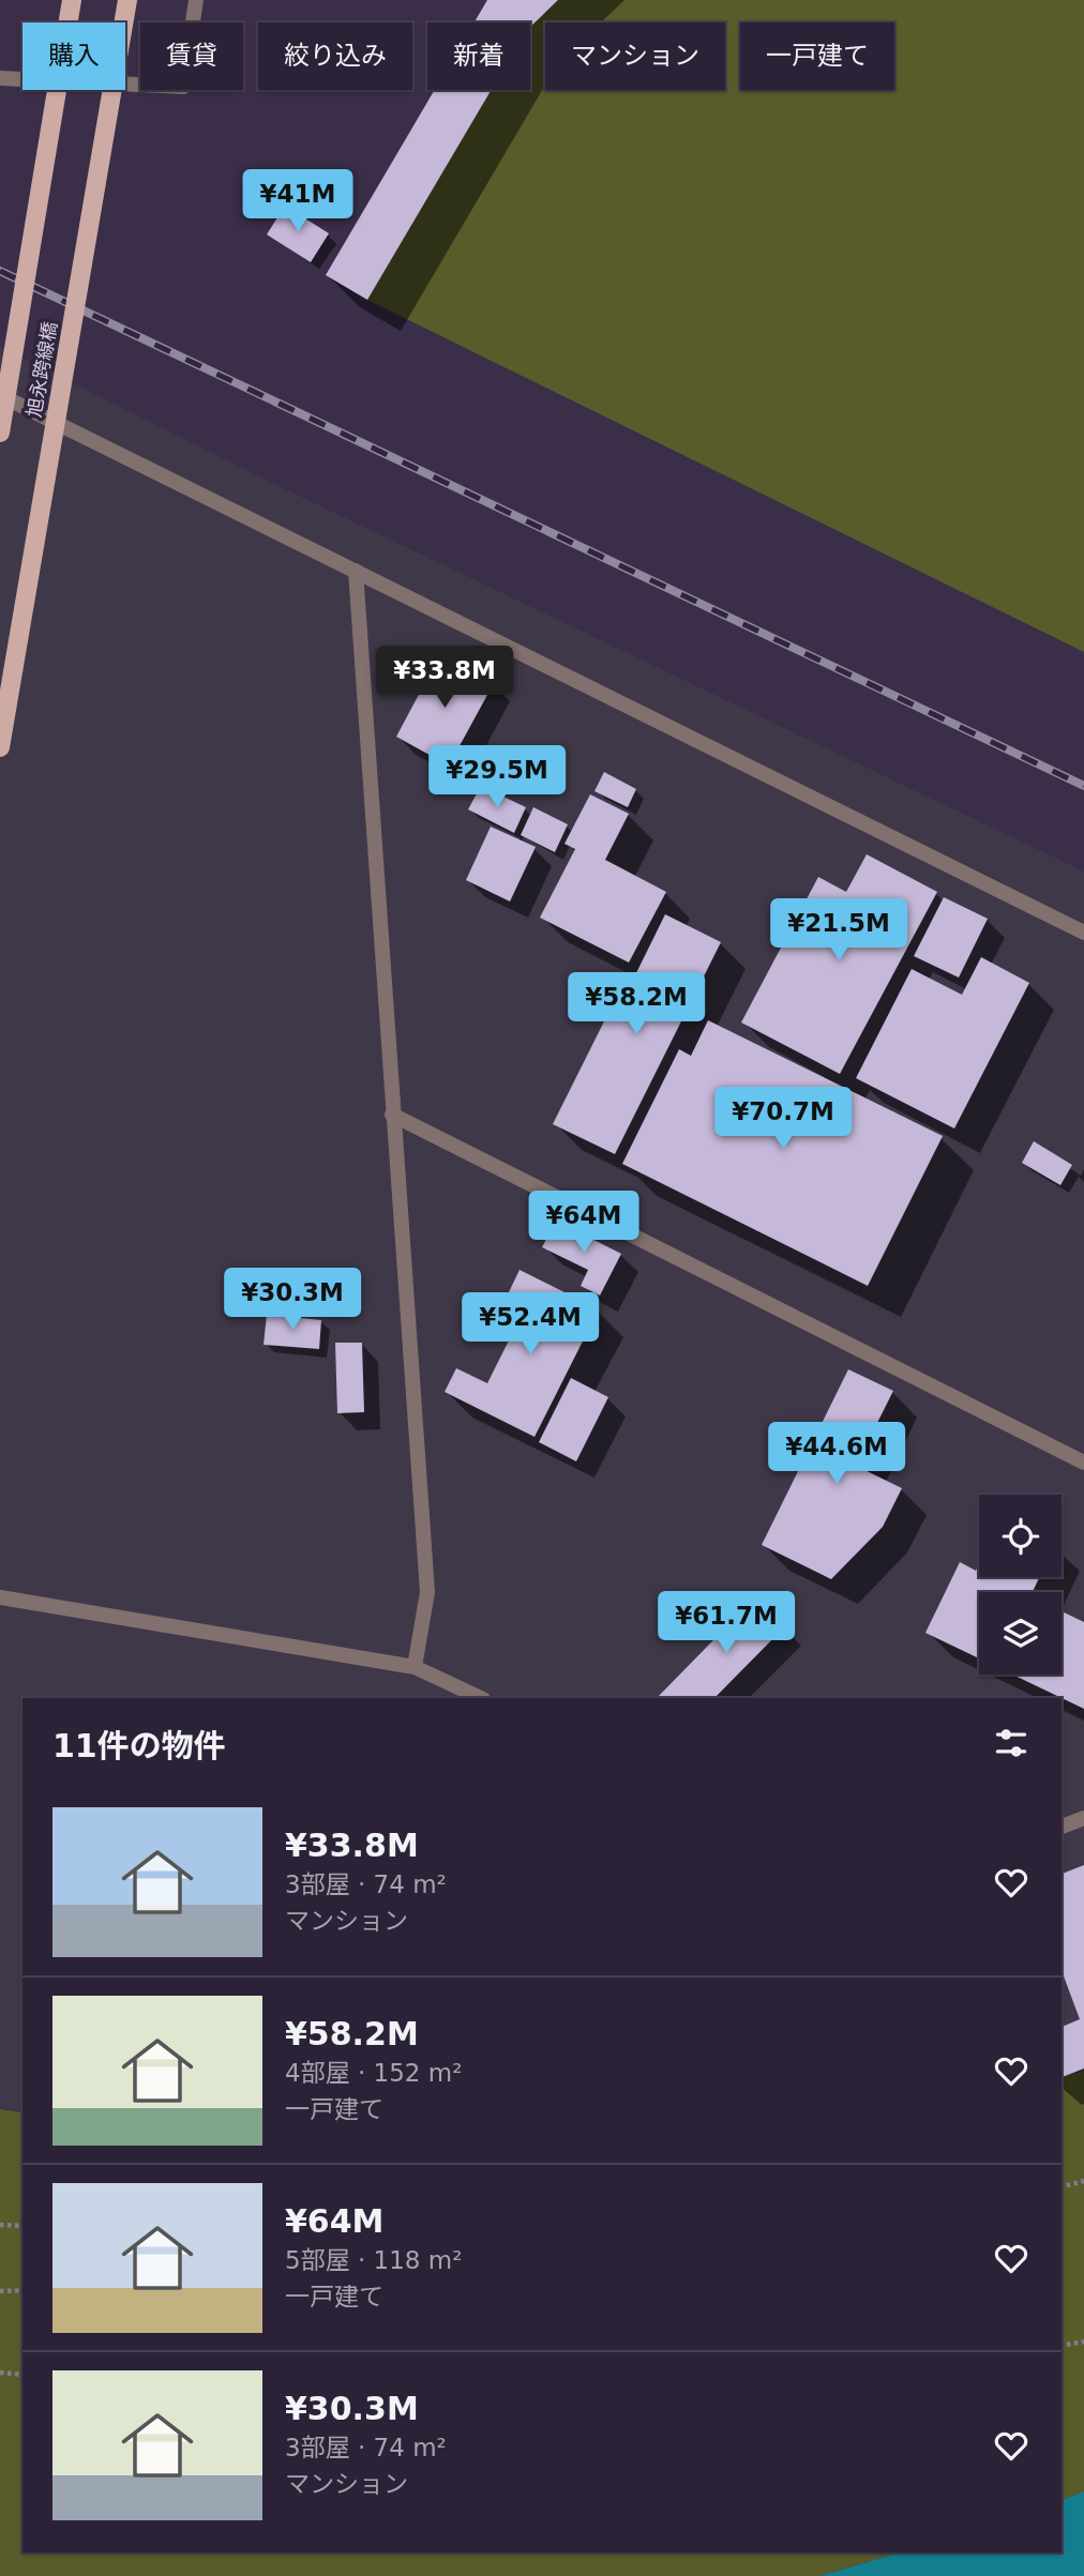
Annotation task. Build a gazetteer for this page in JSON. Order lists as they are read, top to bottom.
{
  "streets": {
    "main road": ["旭永跨線橋"]
  },
  "page": {
    "chip": [
      "購入",
      "賃貸",
      "絞り込み",
      "新着",
      "マンション",
      "一戸建て"
    ],
    "price": [
      "¥41M",
      "¥33.8M",
      "¥29.5M",
      "¥21.5M",
      "¥58.2M",
      "¥70.7M",
      "¥64M",
      "¥30.3M",
      "¥52.4M",
      "¥44.6M",
      "¥61.7M"
    ],
    "heading": "11件の物件",
    "list": [
      {
        "name": "¥33.8M",
        "note": "3部屋 · 74 m² · マンション"
      },
      {
        "name": "¥58.2M",
        "note": "4部屋 · 152 m² · 一戸建て"
      },
      {
        "name": "¥64M",
        "note": "5部屋 · 118 m² · 一戸建て"
      },
      {
        "name": "¥30.3M",
        "note": "3部屋 · 74 m² · マンション"
      }
    ]
  }
}
